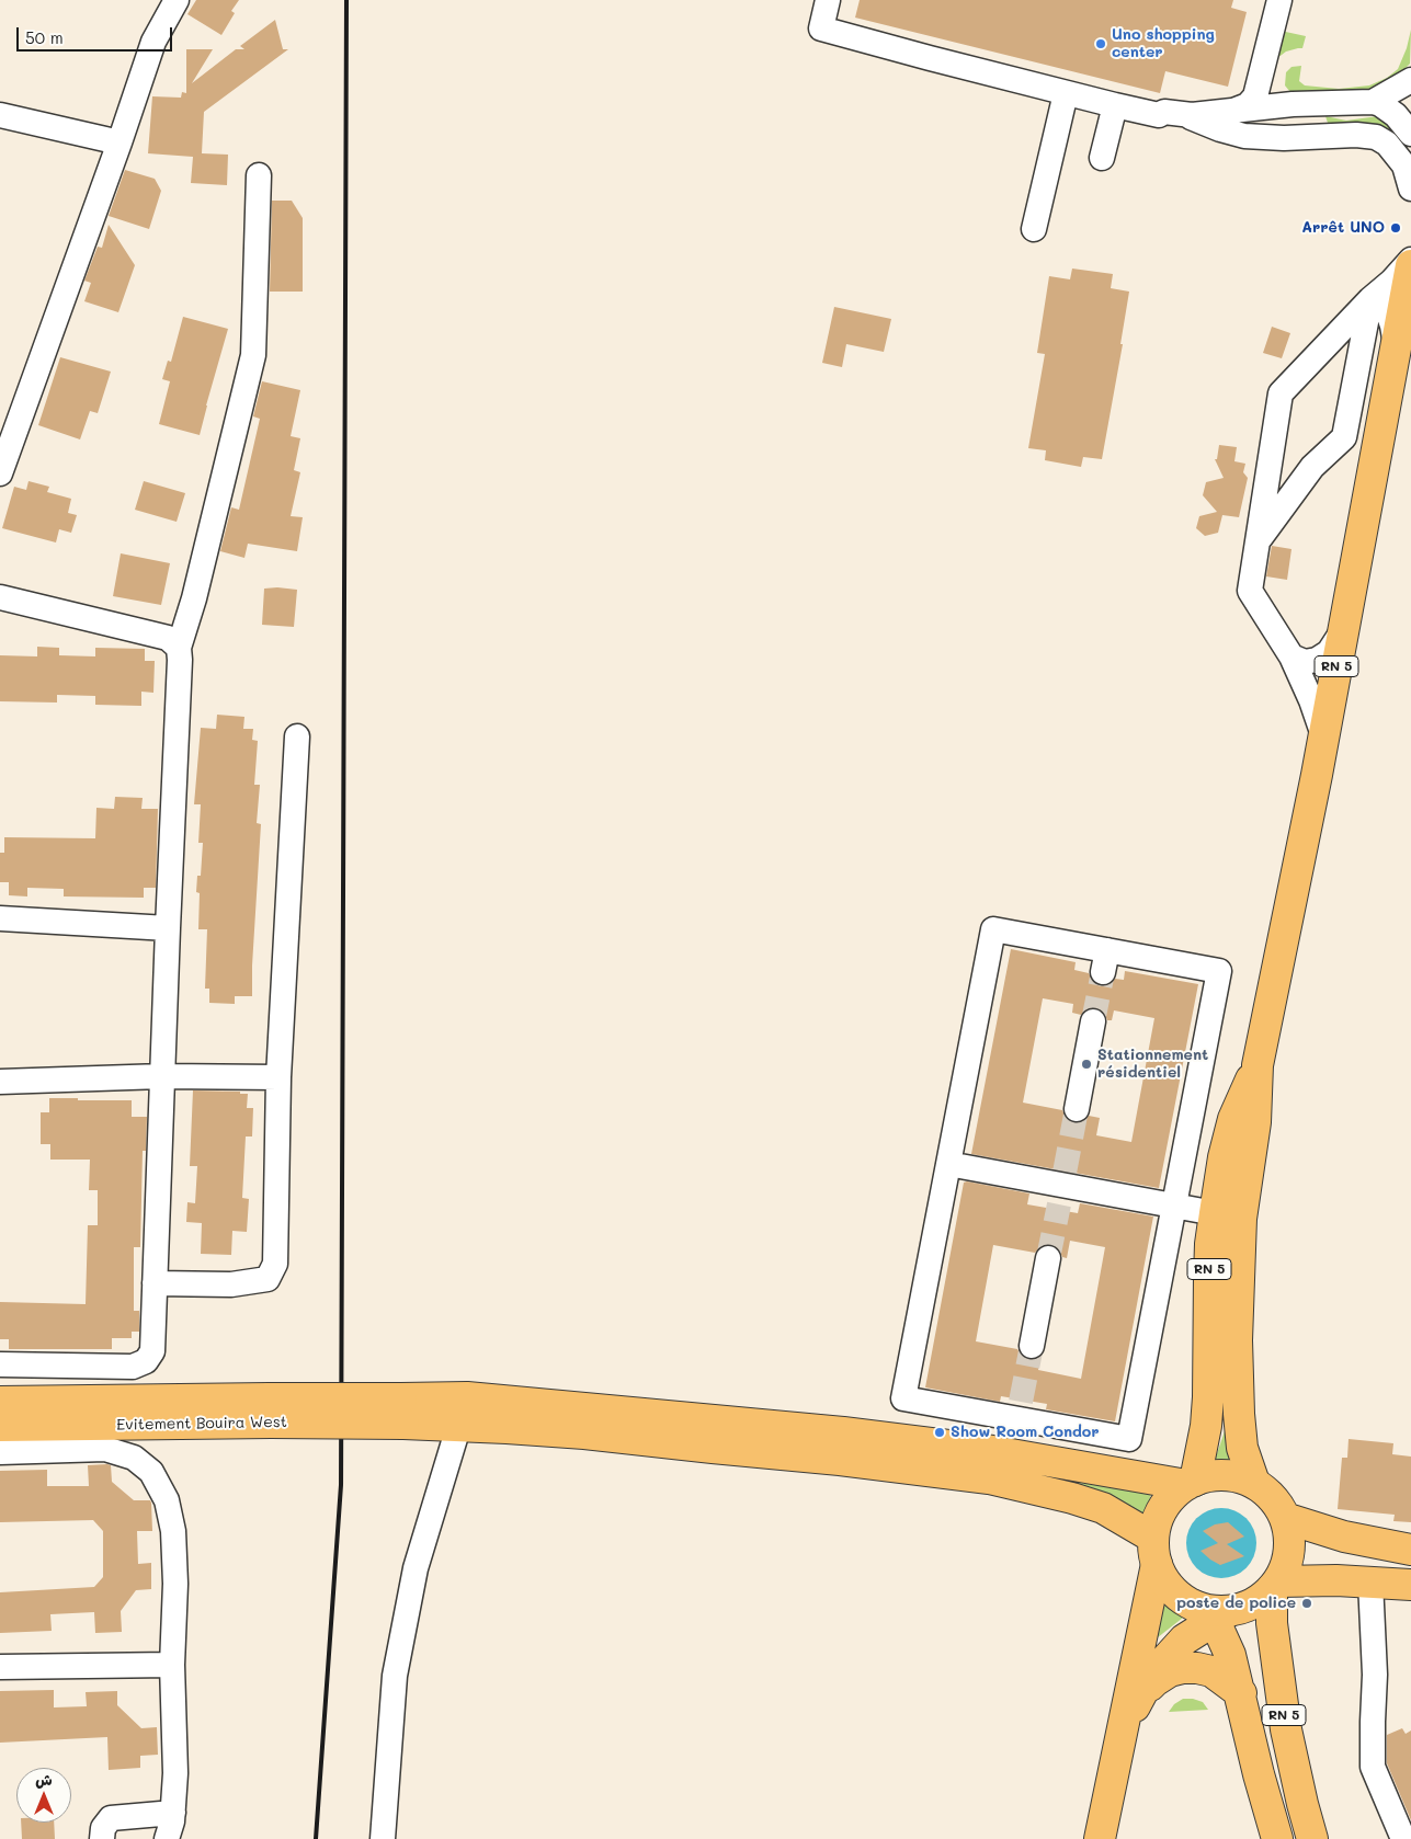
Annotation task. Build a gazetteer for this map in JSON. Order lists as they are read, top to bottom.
{
  "streets": {
    "main road": ["RN 5", "Evitement Bouira West"]
  },
  "places": [
    "Uno shopping center",
    "Arrêt UNO",
    "Stationnement résidentiel",
    "Show Room Condor",
    "poste de police"
  ],
  "scale_bar": "50 m",
  "north": "top"
}
